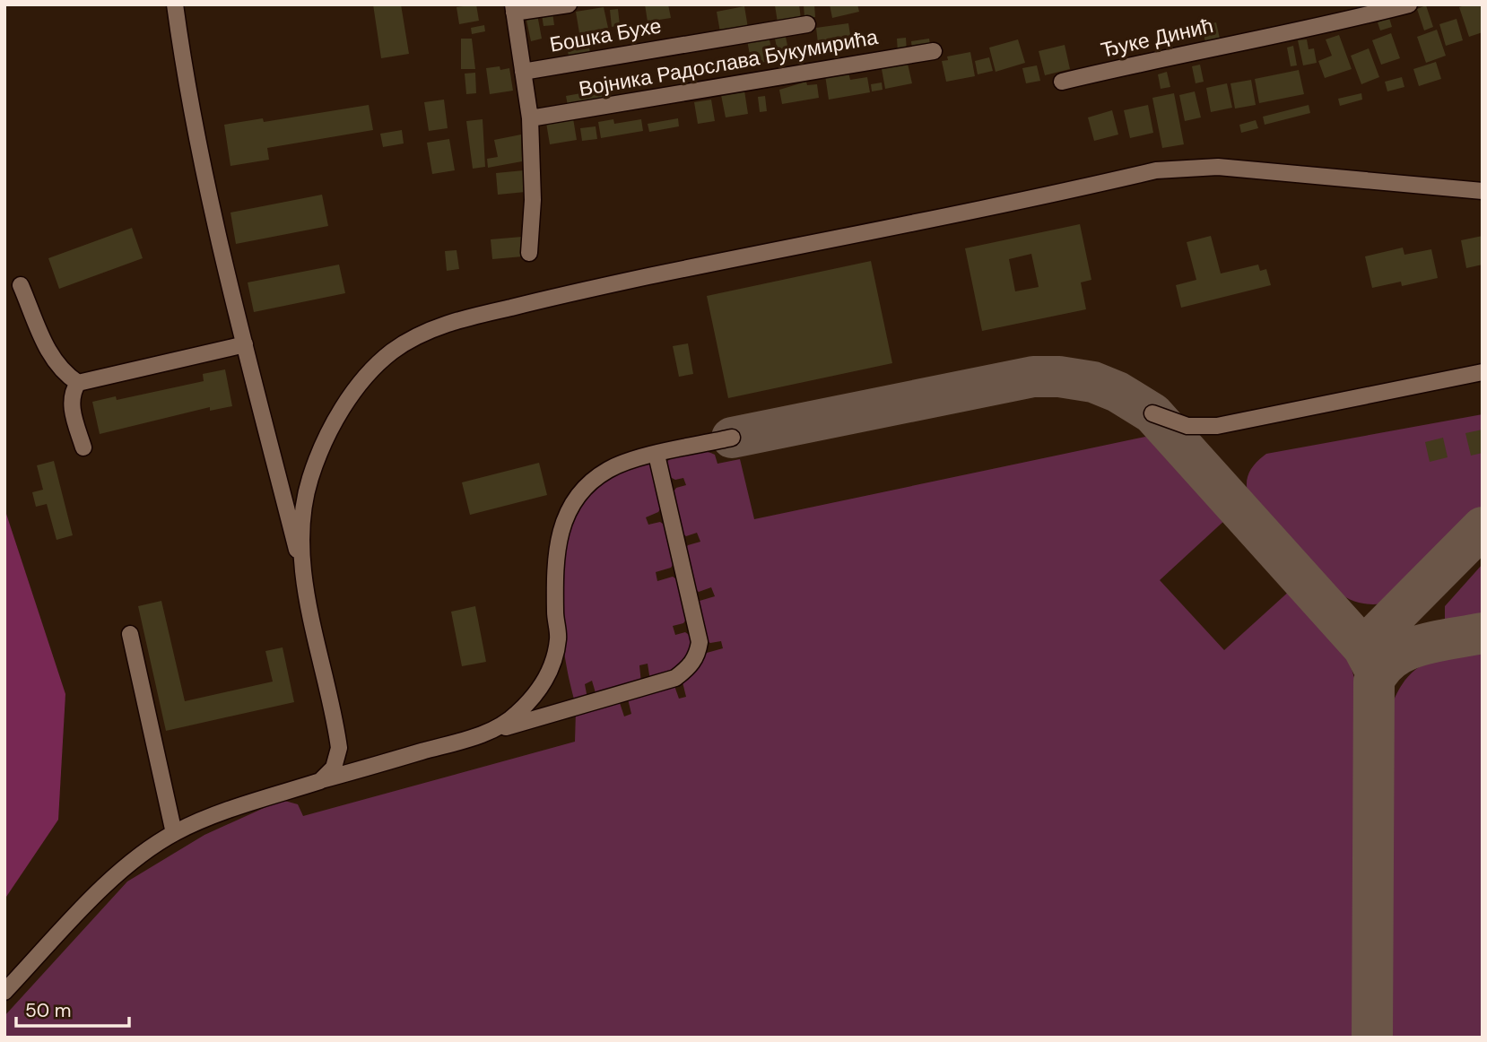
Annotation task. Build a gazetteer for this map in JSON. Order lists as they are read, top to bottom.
{
  "streets": {
    "street": ["Бошка Бухе", "Ђуке Динић", "Војника Радослава Букумирића"]
  },
  "scale_bar": "50 m"
}
